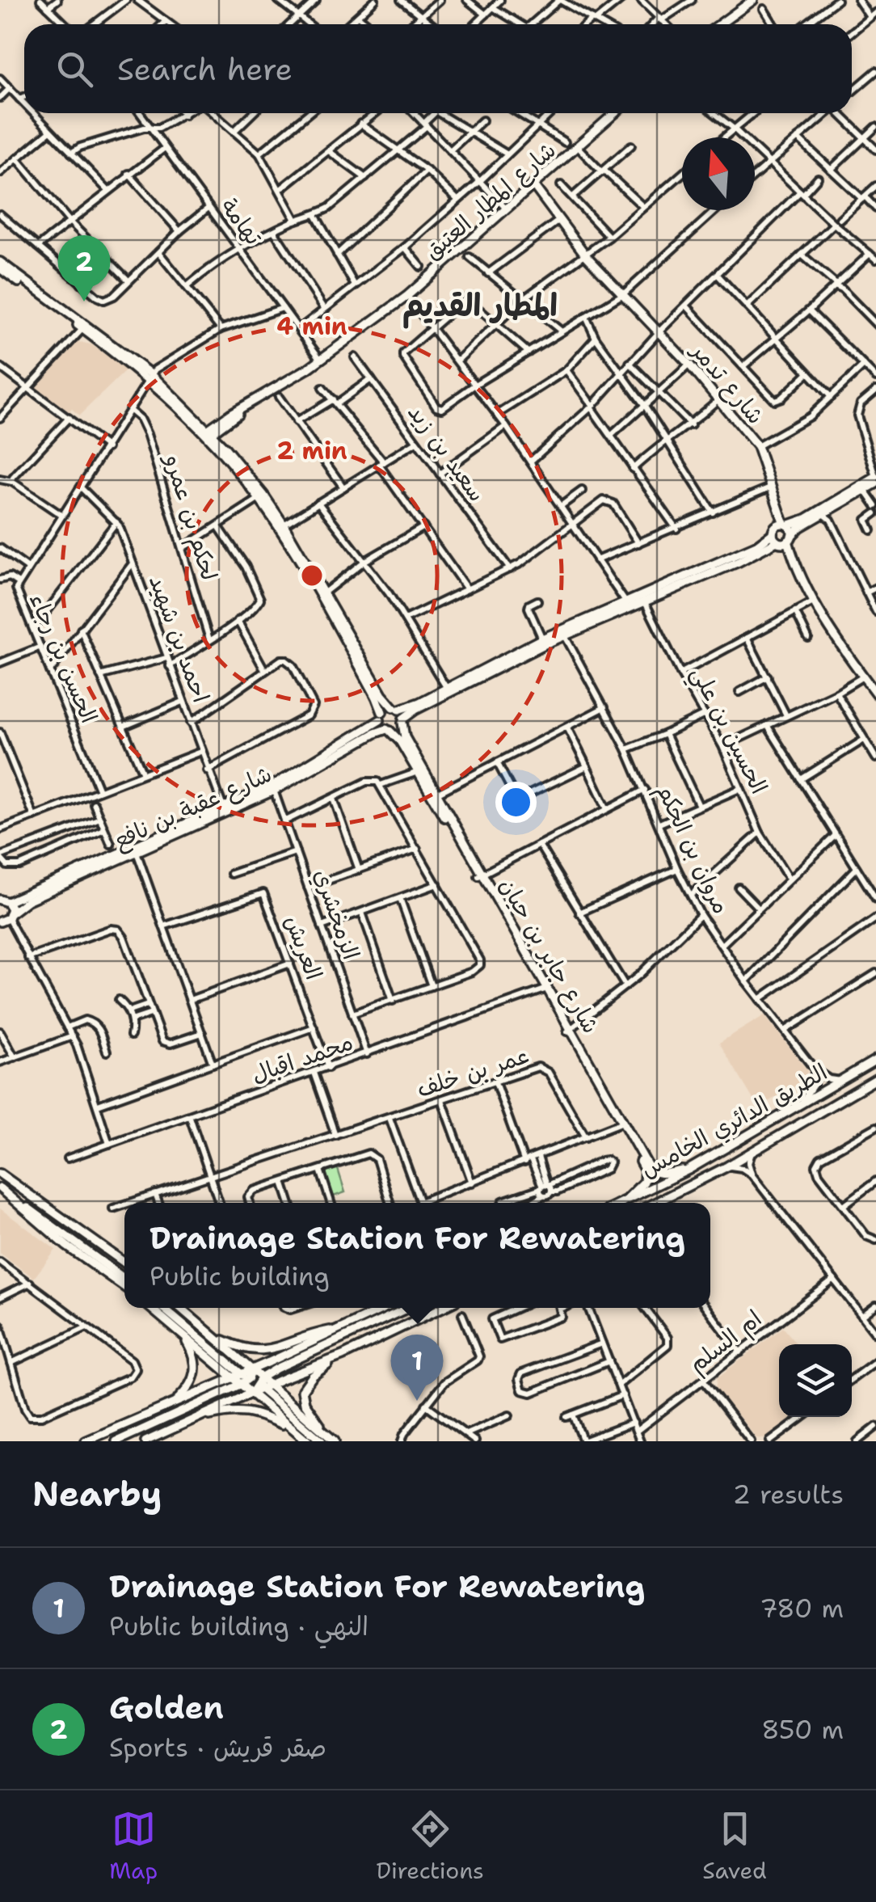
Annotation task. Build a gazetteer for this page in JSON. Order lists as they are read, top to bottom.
{
  "streets": {
    "street": [
      "شارع المطار العتيق",
      "تهامة",
      "شارع تدمر",
      "سعيد بن زيد",
      "لحكم بن عمرو",
      "احمد بن شهيد",
      "الحسن بن رجاء",
      "الحسين بن علي",
      "شارع عقبة بن نافع",
      "مروان بن الحكم",
      "الزمخشري",
      "العريش",
      "شارع جابر بن حيان",
      "محمد اقبال",
      "عمر بن خلف",
      "الطريق الدائري الخامس",
      "ام السلم"
    ]
  },
  "crossings": [
    ["شارع المطار العتيق", "تهامة"],
    ["شارع المطار العتيق", "شارع تدمر"],
    ["لحكم بن عمرو", "الحسن بن رجاء"],
    ["احمد بن شهيد", "الحسن بن رجاء"],
    ["احمد بن شهيد", "شارع عقبة بن نافع"],
    ["شارع عقبة بن نافع", "الزمخشري"],
    ["شارع عقبة بن نافع", "شارع جابر بن حيان"],
    ["الزمخشري", "محمد اقبال"],
    ["العريش", "محمد اقبال"],
    ["شارع جابر بن حيان", "محمد اقبال"],
    ["شارع جابر بن حيان", "الطريق الدائري الخامس"]
  ],
  "districts": ["المطار القديم"],
  "north": "top",
  "page": {
    "search": "Search here",
    "pins": ["2", "1"],
    "popup": ["Drainage Station For Rewatering", "Public building"],
    "heading": ["Nearby", "2 results"],
    "list": [
      {
        "mark": "1",
        "name": "Drainage Station For Rewatering",
        "note": "Public building · النهي",
        "value": "780 m"
      },
      {
        "mark": "2",
        "name": "Golden",
        "note": "Sports · صقر قريش",
        "value": "850 m"
      }
    ],
    "nav": ["Map", "Directions", "Saved"]
  },
  "rings": ["4 min", "2 min"]
}
